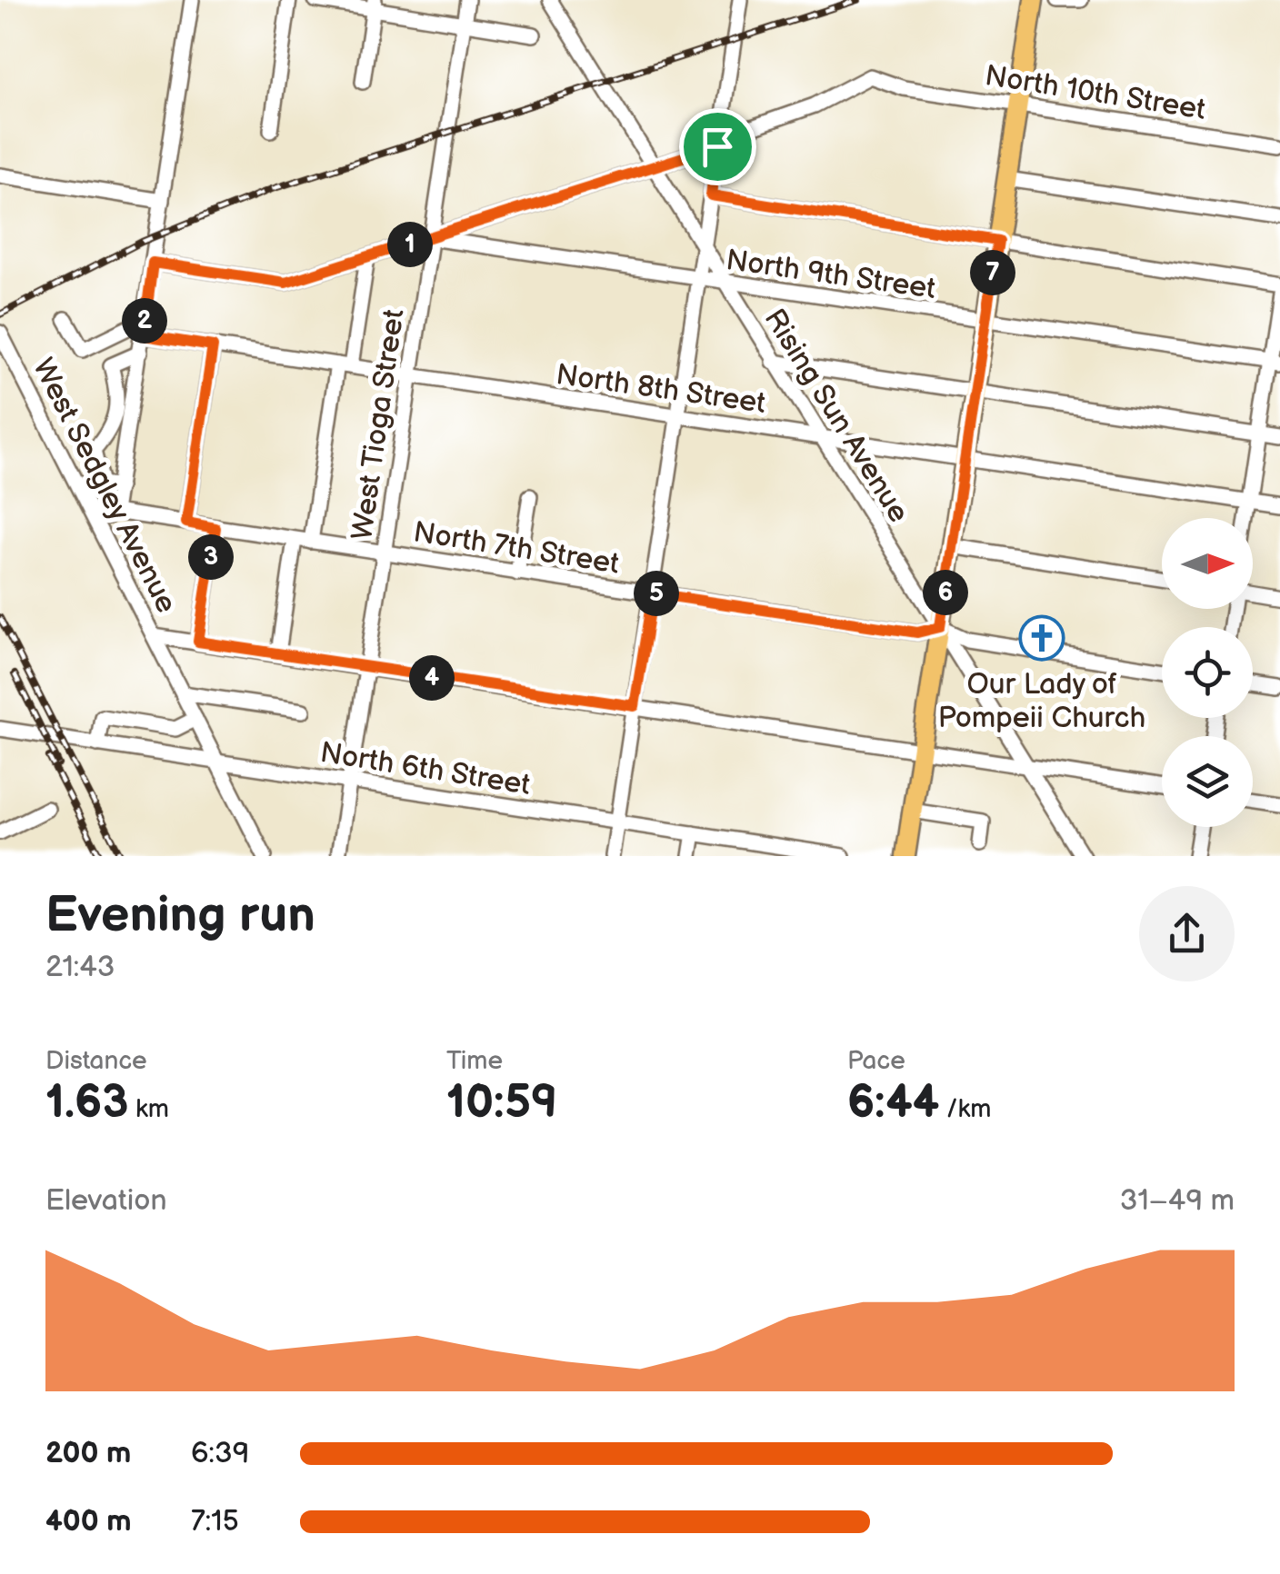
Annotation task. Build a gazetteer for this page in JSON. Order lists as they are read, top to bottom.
{
  "streets": {
    "street": [
      "North 10th Street",
      "North 9th Street",
      "North 8th Street",
      "Rising Sun Avenue",
      "West Tioga Street",
      "West Sedgley Avenue",
      "North 7th Street",
      "North 6th Street"
    ]
  },
  "crossings": [
    ["North 10th Street", "North 9th Street"],
    ["North 10th Street", "Rising Sun Avenue"],
    ["North 10th Street", "West Tioga Street"],
    ["North 9th Street", "Rising Sun Avenue"],
    ["North 9th Street", "West Tioga Street"],
    ["North 8th Street", "Rising Sun Avenue"],
    ["North 8th Street", "West Tioga Street"],
    ["Rising Sun Avenue", "North 7th Street"],
    ["West Tioga Street", "North 7th Street"],
    ["West Tioga Street", "North 6th Street"],
    ["West Sedgley Avenue", "North 6th Street"]
  ],
  "places": {
    "church": ["Our Lady of Pompeii Church"]
  },
  "north": "right",
  "page": {
    "pins": [
      "1",
      "7",
      "2",
      "3",
      "6",
      "5",
      "4"
    ],
    "heading": ["Evening run", "21:43"],
    "stats": [
      ["Distance", "1.63 km"],
      ["Time", "10:59"],
      ["Pace", "6:44 /km"]
    ],
    "chart": ["Elevation", "31–49 m"],
    "list": [
      {
        "name": "200 m",
        "note": "6:39"
      },
      {
        "name": "400 m",
        "note": "7:15"
      }
    ]
  }
}
